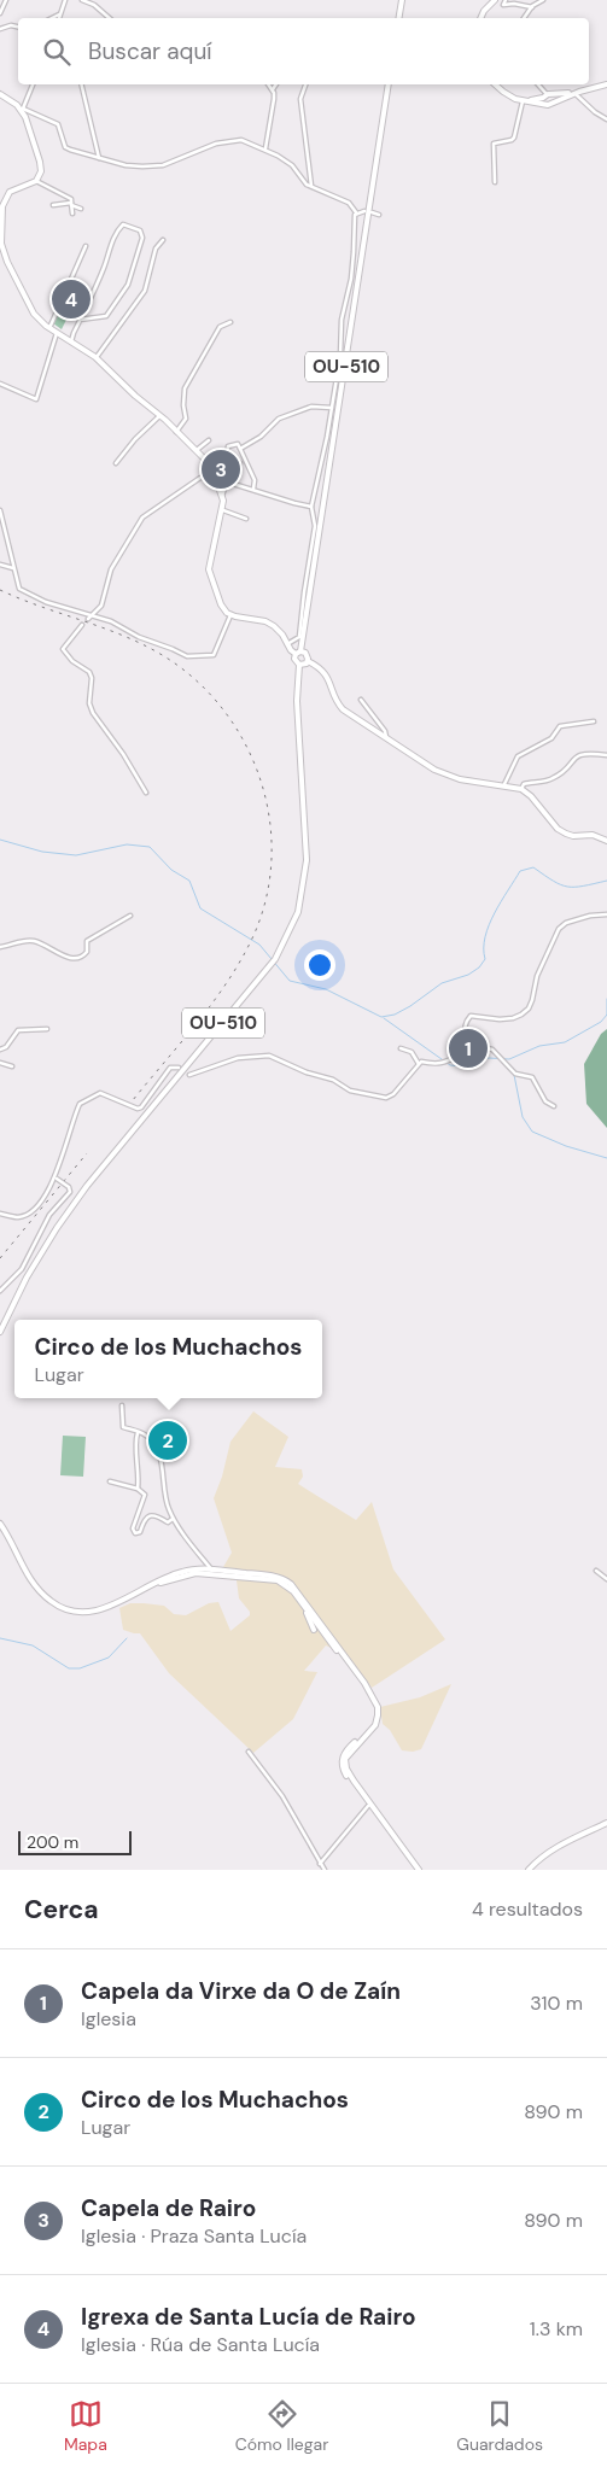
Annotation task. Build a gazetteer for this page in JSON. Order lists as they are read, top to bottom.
{
  "streets": {
    "street": ["OU-510"]
  },
  "scale_bar": "200 m",
  "page": {
    "search": "Buscar aquí",
    "pins": [
      "4",
      "3",
      "1",
      "2"
    ],
    "popup": ["Circo de los Muchachos", "Lugar"],
    "scale": "200 m",
    "heading": ["Cerca", "4 resultados"],
    "list": [
      {
        "mark": "1",
        "name": "Capela da Virxe da O de Zaín",
        "note": "Iglesia",
        "value": "310 m"
      },
      {
        "mark": "2",
        "name": "Circo de los Muchachos",
        "note": "Lugar",
        "value": "890 m"
      },
      {
        "mark": "3",
        "name": "Capela de Rairo",
        "note": "Iglesia · Praza Santa Lucía",
        "value": "890 m"
      },
      {
        "mark": "4",
        "name": "Igrexa de Santa Lucía de Rairo",
        "note": "Iglesia · Rúa de Santa Lucía",
        "value": "1.3 km"
      }
    ],
    "nav": ["Mapa", "Cómo llegar", "Guardados"]
  }
}
